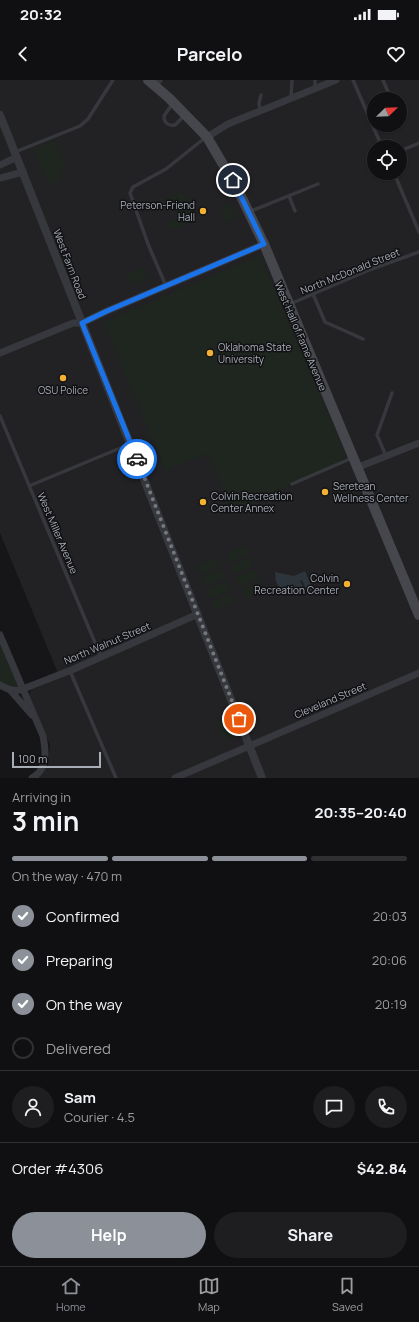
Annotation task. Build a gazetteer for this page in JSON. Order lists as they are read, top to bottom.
{
  "streets": {
    "main road": ["West Hall of Fame Avenue"],
    "street": ["West Farm Road", "North Walnut Street", "Cleveland Street"],
    "lane": ["North McDonald Street", "West Miller Avenue"]
  },
  "crossings": [
    ["West Farm Road", "North Walnut Street"],
    ["West Farm Road", "Cleveland Street"],
    ["North McDonald Street", "West Hall of Fame Avenue"],
    ["West Miller Avenue", "North Walnut Street"]
  ],
  "places": [
    "Peterson-Friend Hall",
    "Oklahoma State University",
    "OSU Police",
    "Seretean Wellness Center",
    "Colvin Recreation Center Annex",
    "Colvin Recreation Center"
  ],
  "scale_bar": "100 m",
  "north": "top right",
  "page": {
    "status": "20:32",
    "header": "Parcelo",
    "scale": "100 m",
    "heading": ["3 min", "Arriving in", "20:35–20:40"],
    "panel": [
      "Sam",
      "Courier · 4.5",
      "Order #4306",
      "$42.84"
    ],
    "bar": "On the way · 470 m",
    "list": [
      ["Confirmed", "20:03"],
      ["Preparing", "20:06"],
      ["On the way", "20:19"],
      "Delivered"
    ],
    "buttons": ["Help", "Share"],
    "tabs": ["Home", "Map", "Saved"]
  }
}
